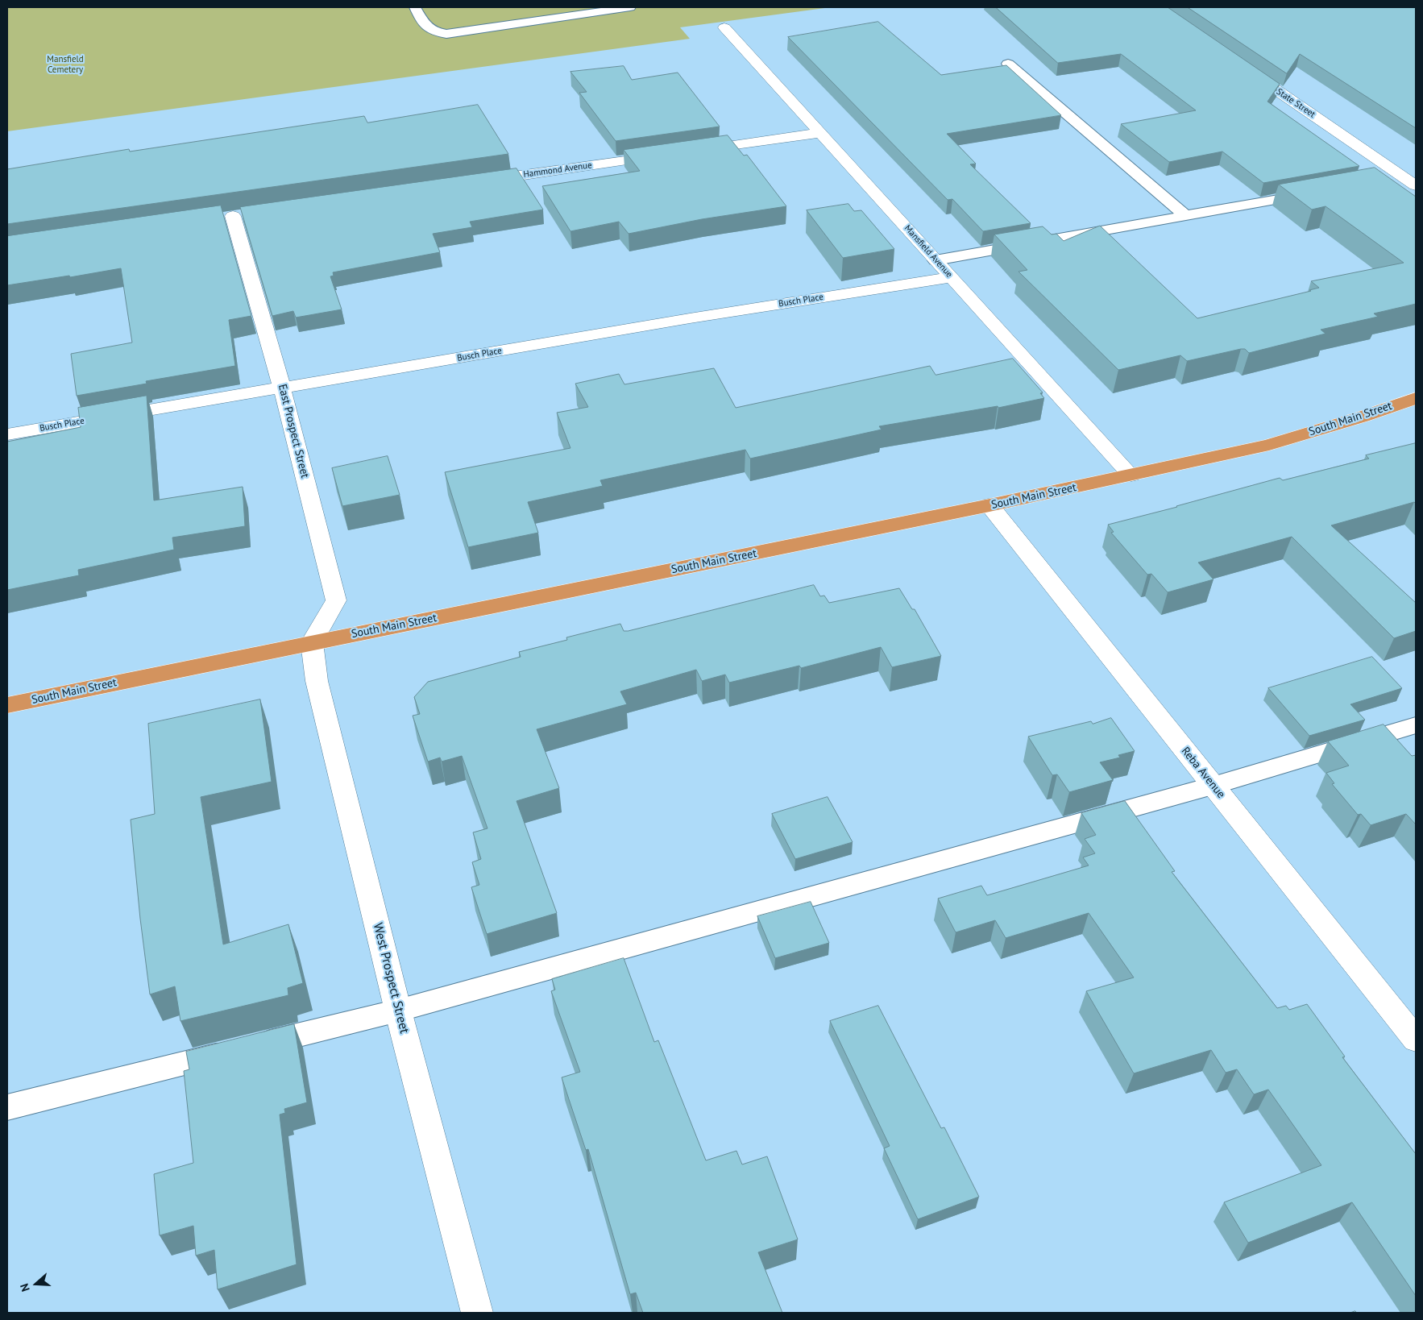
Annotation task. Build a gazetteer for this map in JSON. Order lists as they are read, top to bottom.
{
  "streets": {
    "highway": ["South Main Street"],
    "street": [
      "State Street",
      "Hammond Avenue",
      "Mansfield Avenue",
      "Busch Place",
      "East Prospect Street",
      "Reba Avenue",
      "West Prospect Street"
    ]
  },
  "crossings": [
    ["Mansfield Avenue", "Busch Place"],
    ["Mansfield Avenue", "South Main Street"],
    ["Busch Place", "East Prospect Street"],
    ["South Main Street", "East Prospect Street"],
    ["South Main Street", "Reba Avenue"],
    ["South Main Street", "West Prospect Street"],
    ["East Prospect Street", "West Prospect Street"]
  ],
  "parks": ["Mansfield Cemetery"],
  "north": "left"
}
